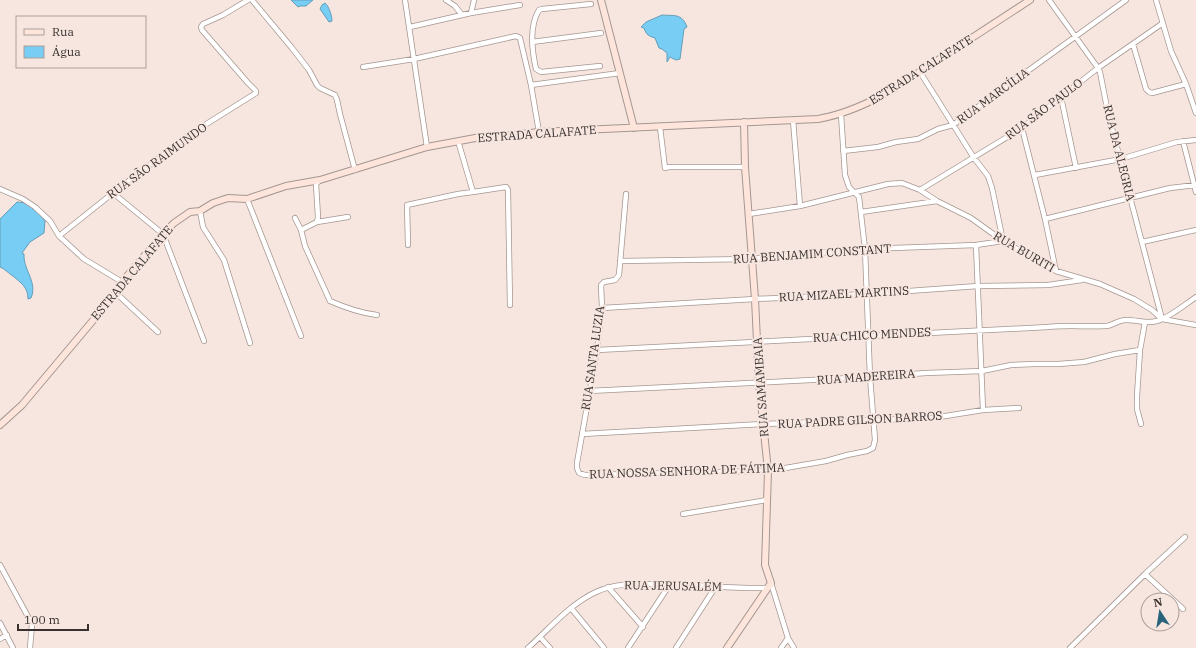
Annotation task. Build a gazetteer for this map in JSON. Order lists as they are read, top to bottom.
{
  "streets": {
    "street": [
      "ESTRADA CALAFATE",
      "RUA MARCÍLIA",
      "RUA SÃO PAULO",
      "RUA DA ALEGRIA",
      "RUA SÃO RAIMUNDO",
      "RUA BURITI",
      "RUA BENJAMIM CONSTANT",
      "RUA MIZAEL MARTINS",
      "RUA CHICO MENDES",
      "RUA SANTA LUZIA",
      "RUA MADEREIRA",
      "RUA SAMAMBAIA",
      "RUA PADRE GILSON BARROS",
      "RUA NOSSA SENHORA DE FÁTIMA",
      "RUA JERUSALÉM"
    ]
  },
  "crossings": [
    ["ESTRADA CALAFATE", "RUA SAMAMBAIA"],
    ["RUA MARCÍLIA", "RUA DA ALEGRIA"],
    ["RUA SÃO PAULO", "RUA DA ALEGRIA"],
    ["RUA SÃO PAULO", "RUA BURITI"],
    ["RUA DA ALEGRIA", "RUA BURITI"],
    ["RUA DA ALEGRIA", "RUA CHICO MENDES"],
    ["RUA BURITI", "RUA BENJAMIM CONSTANT"],
    ["RUA BURITI", "RUA MIZAEL MARTINS"],
    ["RUA BURITI", "RUA CHICO MENDES"],
    ["RUA BURITI", "RUA SAMAMBAIA"],
    ["RUA BENJAMIM CONSTANT", "RUA SANTA LUZIA"],
    ["RUA BENJAMIM CONSTANT", "RUA SAMAMBAIA"],
    ["RUA MIZAEL MARTINS", "RUA SANTA LUZIA"],
    ["RUA MIZAEL MARTINS", "RUA SAMAMBAIA"],
    ["RUA CHICO MENDES", "RUA SANTA LUZIA"],
    ["RUA CHICO MENDES", "RUA SAMAMBAIA"],
    ["RUA SANTA LUZIA", "RUA MADEREIRA"],
    ["RUA SANTA LUZIA", "RUA PADRE GILSON BARROS"],
    ["RUA SANTA LUZIA", "RUA NOSSA SENHORA DE FÁTIMA"],
    ["RUA MADEREIRA", "RUA SAMAMBAIA"],
    ["RUA SAMAMBAIA", "RUA PADRE GILSON BARROS"],
    ["RUA SAMAMBAIA", "RUA NOSSA SENHORA DE FÁTIMA"],
    ["RUA SAMAMBAIA", "RUA JERUSALÉM"],
    ["RUA PADRE GILSON BARROS", "RUA NOSSA SENHORA DE FÁTIMA"]
  ],
  "legend": ["Rua", "Água"],
  "scale_bar": "100 m",
  "north": "top"
}
